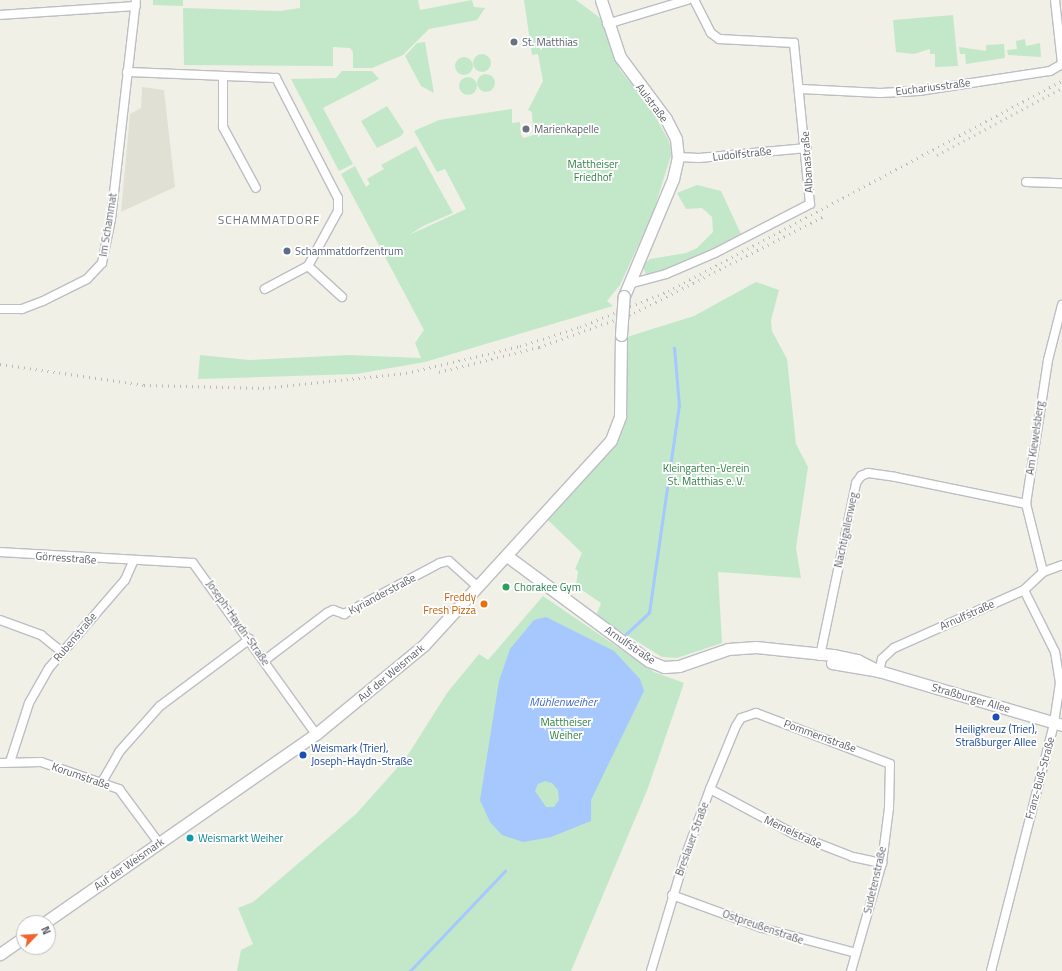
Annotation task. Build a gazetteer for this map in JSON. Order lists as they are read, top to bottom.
{
  "streets": {
    "street": [
      "Euchariusstraße",
      "Aulstraße",
      "Ludolfstraße",
      "Albanastraße",
      "Im Schammat",
      "Am Kiewelsberg",
      "Nachtigallenweg",
      "Görresstraße",
      "Kyrianderstraße",
      "Arnulfstraße",
      "Joseph-Haydn-Straße",
      "Rubenstraße",
      "Auf der Weismark",
      "Straßburger Allee",
      "Pommernstraße",
      "Korumstraße",
      "Franz-Buß-Straße",
      "Memelstraße",
      "Breslauer Straße",
      "Sudetenstraße",
      "Ostpreußenstraße"
    ]
  },
  "crossings": [
    ["Euchariusstraße", "Albanastraße"],
    ["Aulstraße", "Ludolfstraße"],
    ["Aulstraße", "Albanastraße"],
    ["Aulstraße", "Auf der Weismark"],
    ["Ludolfstraße", "Albanastraße"],
    ["Am Kiewelsberg", "Nachtigallenweg"],
    ["Am Kiewelsberg", "Arnulfstraße"],
    ["Nachtigallenweg", "Arnulfstraße"],
    ["Görresstraße", "Joseph-Haydn-Straße"],
    ["Görresstraße", "Rubenstraße"],
    ["Kyrianderstraße", "Joseph-Haydn-Straße"],
    ["Kyrianderstraße", "Auf der Weismark"],
    ["Arnulfstraße", "Auf der Weismark"],
    ["Arnulfstraße", "Straßburger Allee"],
    ["Arnulfstraße", "Franz-Buß-Straße"],
    ["Joseph-Haydn-Straße", "Rubenstraße"],
    ["Joseph-Haydn-Straße", "Auf der Weismark"],
    ["Rubenstraße", "Korumstraße"],
    ["Auf der Weismark", "Korumstraße"],
    ["Straßburger Allee", "Franz-Buß-Straße"],
    ["Pommernstraße", "Breslauer Straße"],
    ["Pommernstraße", "Sudetenstraße"],
    ["Memelstraße", "Breslauer Straße"],
    ["Memelstraße", "Sudetenstraße"],
    ["Breslauer Straße", "Ostpreußenstraße"],
    ["Sudetenstraße", "Ostpreußenstraße"]
  ],
  "districts": ["SCHAMMATDORF"],
  "water": ["Mühlenweiher"],
  "parks": ["Mattheiser Friedhof", "Kleingarten-Verein St. Matthias e. V.", "Mattheiser Weiher"],
  "places": [
    "St. Matthias",
    "Marienkapelle",
    "Schammatdorfzentrum",
    "Chorakee Gym",
    "Freddy Fresh Pizza",
    "Heiligkreuz (Trier), Straßburger Allee",
    "Weismark (Trier), Joseph-Haydn-Straße",
    "Weismarkt Weiher"
  ],
  "north": "top right"
}
